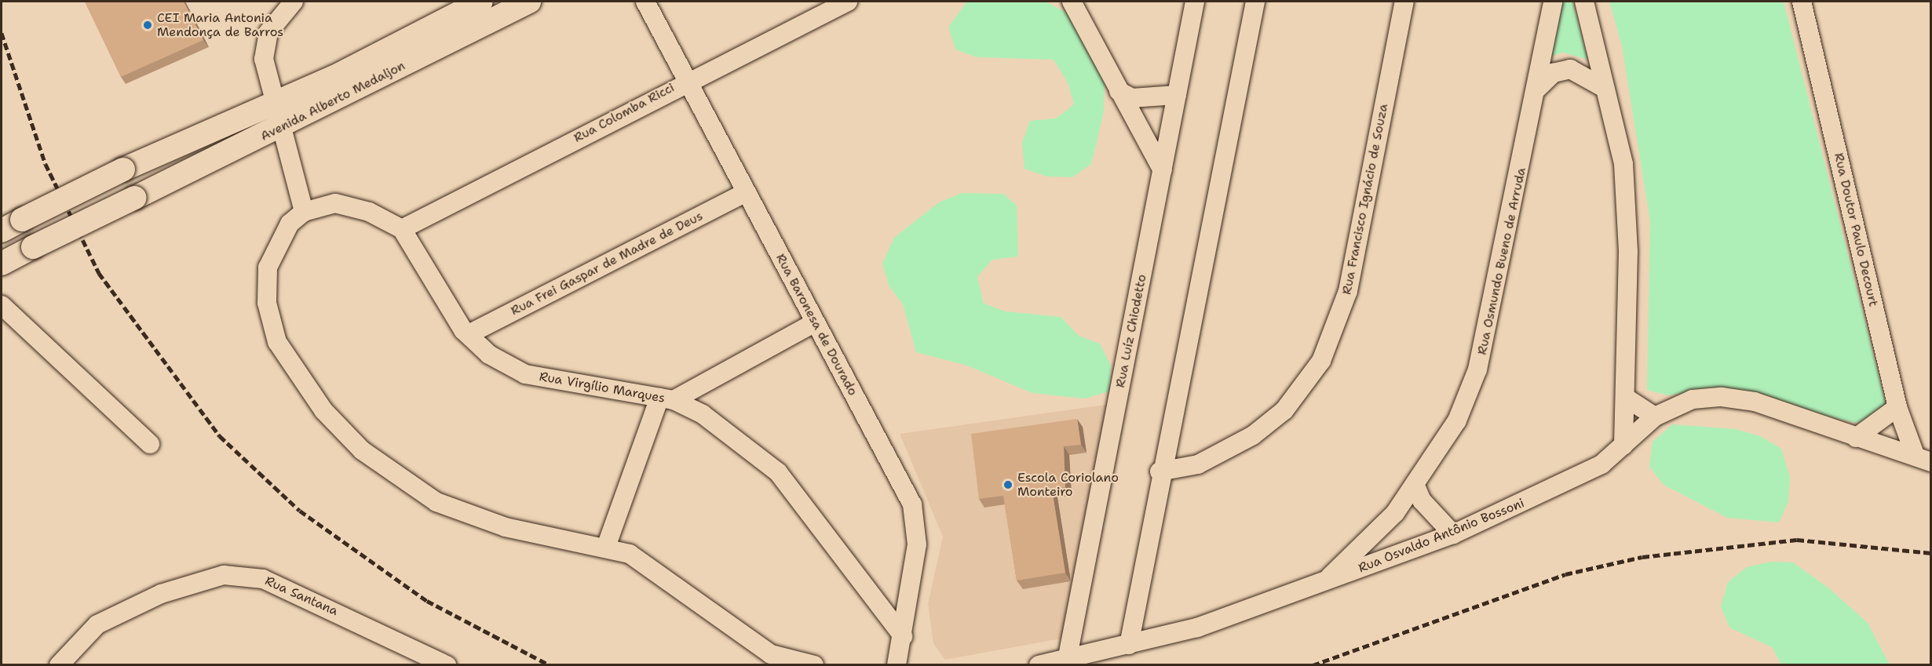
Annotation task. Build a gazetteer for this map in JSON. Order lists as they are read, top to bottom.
{
  "streets": {
    "main road": ["Avenida Alberto Medaljon"],
    "street": [
      "Rua Colomba Ricci",
      "Rua Francisco Ignácio de Souza",
      "Rua Doutor Paulo Decourt",
      "Rua Osmundo Bueno de Arruda",
      "Rua Frei Gaspar de Madre de Deus",
      "Rua Baronesa de Dourado",
      "Rua Luíz Chiodetto",
      "Rua Virgílio Marques",
      "Rua Osvaldo Antônio Bossoni",
      "Rua Santana"
    ]
  },
  "crossings": [
    ["Rua Colomba Ricci", "Rua Baronesa de Dourado"],
    ["Rua Colomba Ricci", "Rua Virgílio Marques"],
    ["Rua Doutor Paulo Decourt", "Rua Osvaldo Antônio Bossoni"],
    ["Rua Osmundo Bueno de Arruda", "Rua Osvaldo Antônio Bossoni"],
    ["Rua Frei Gaspar de Madre de Deus", "Rua Baronesa de Dourado"],
    ["Rua Frei Gaspar de Madre de Deus", "Rua Virgílio Marques"],
    ["Rua Baronesa de Dourado", "Rua Virgílio Marques"],
    ["Rua Luíz Chiodetto", "Rua Osvaldo Antônio Bossoni"]
  ],
  "places": ["CEI Maria Antonia Mendonça de Barros", "Escola Coriolano Monteiro"]
}
